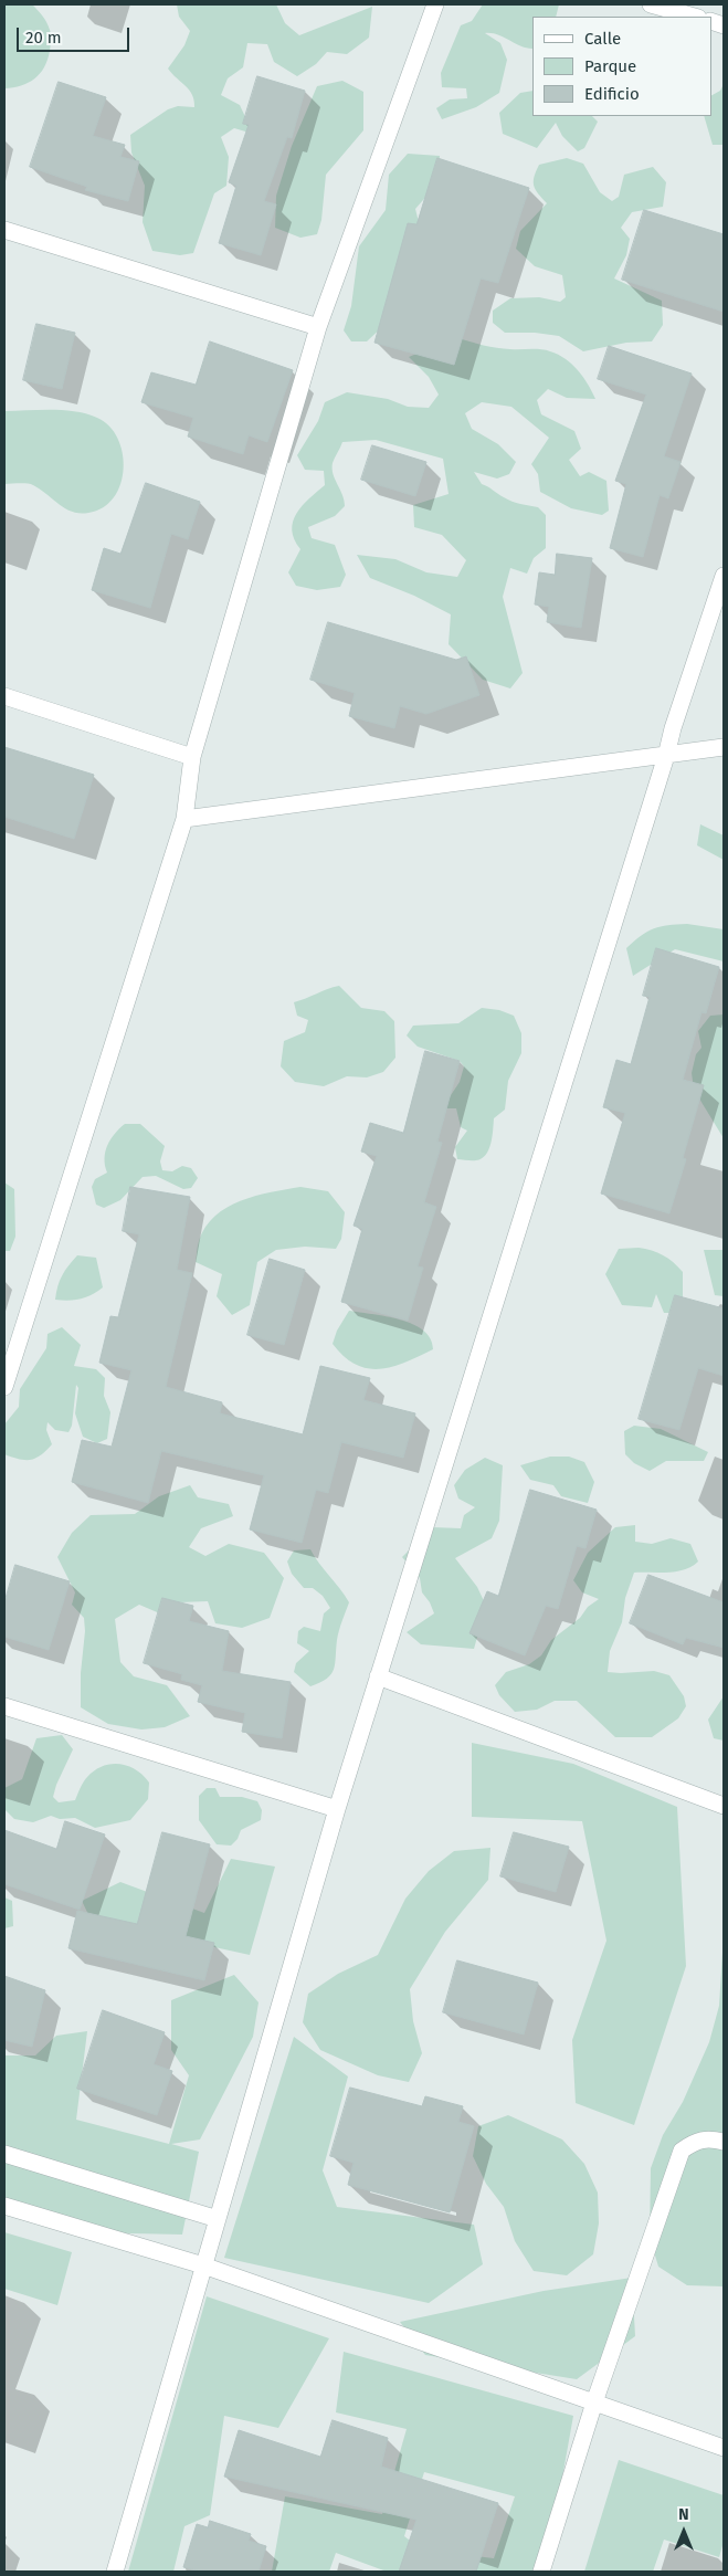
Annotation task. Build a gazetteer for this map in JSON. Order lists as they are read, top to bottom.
{
  "legend": ["Calle", "Parque", "Edificio"],
  "scale_bar": "20 m",
  "north": "top"
}
